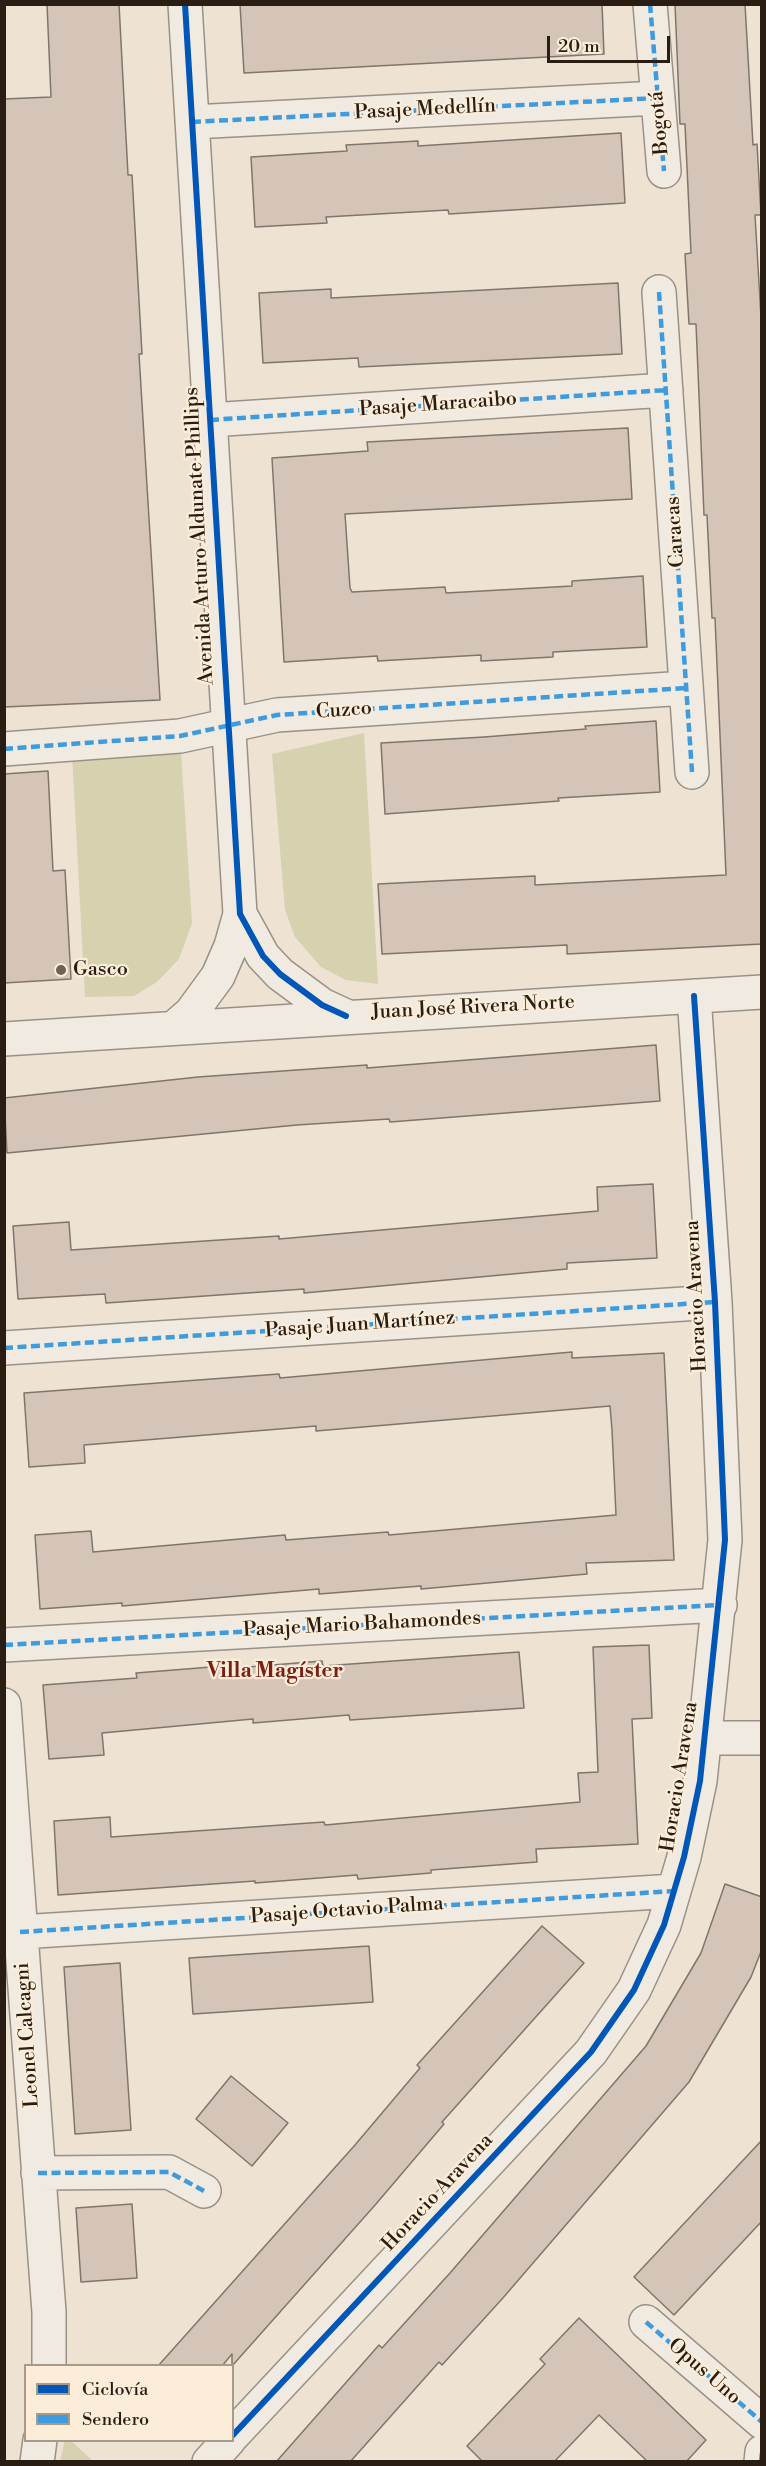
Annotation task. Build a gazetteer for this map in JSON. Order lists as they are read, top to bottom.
{
  "streets": {
    "street": [
      "Pasaje Medellín",
      "Bogotá",
      "Pasaje Maracaibo",
      "Caracas",
      "Avenida Arturo Aldunate Phillips",
      "Cuzco",
      "Juan José Rivera Norte",
      "Horacio Aravena",
      "Pasaje Juan Martínez",
      "Pasaje Mario Bahamondes",
      "Pasaje Octavio Palma",
      "Leonel Calcagni",
      "Opus Uno"
    ]
  },
  "crossings": [
    ["Pasaje Medellín", "Bogotá"],
    ["Pasaje Medellín", "Avenida Arturo Aldunate Phillips"],
    ["Pasaje Maracaibo", "Caracas"],
    ["Pasaje Maracaibo", "Avenida Arturo Aldunate Phillips"],
    ["Caracas", "Cuzco"],
    ["Avenida Arturo Aldunate Phillips", "Cuzco"],
    ["Avenida Arturo Aldunate Phillips", "Juan José Rivera Norte"],
    ["Juan José Rivera Norte", "Horacio Aravena"],
    ["Horacio Aravena", "Pasaje Juan Martínez"],
    ["Horacio Aravena", "Pasaje Mario Bahamondes"],
    ["Horacio Aravena", "Pasaje Octavio Palma"],
    ["Pasaje Octavio Palma", "Leonel Calcagni"]
  ],
  "districts": ["Villa Magíster"],
  "places": ["Gasco"],
  "legend": ["Ciclovía", "Sendero"],
  "scale_bar": "20 m"
}
